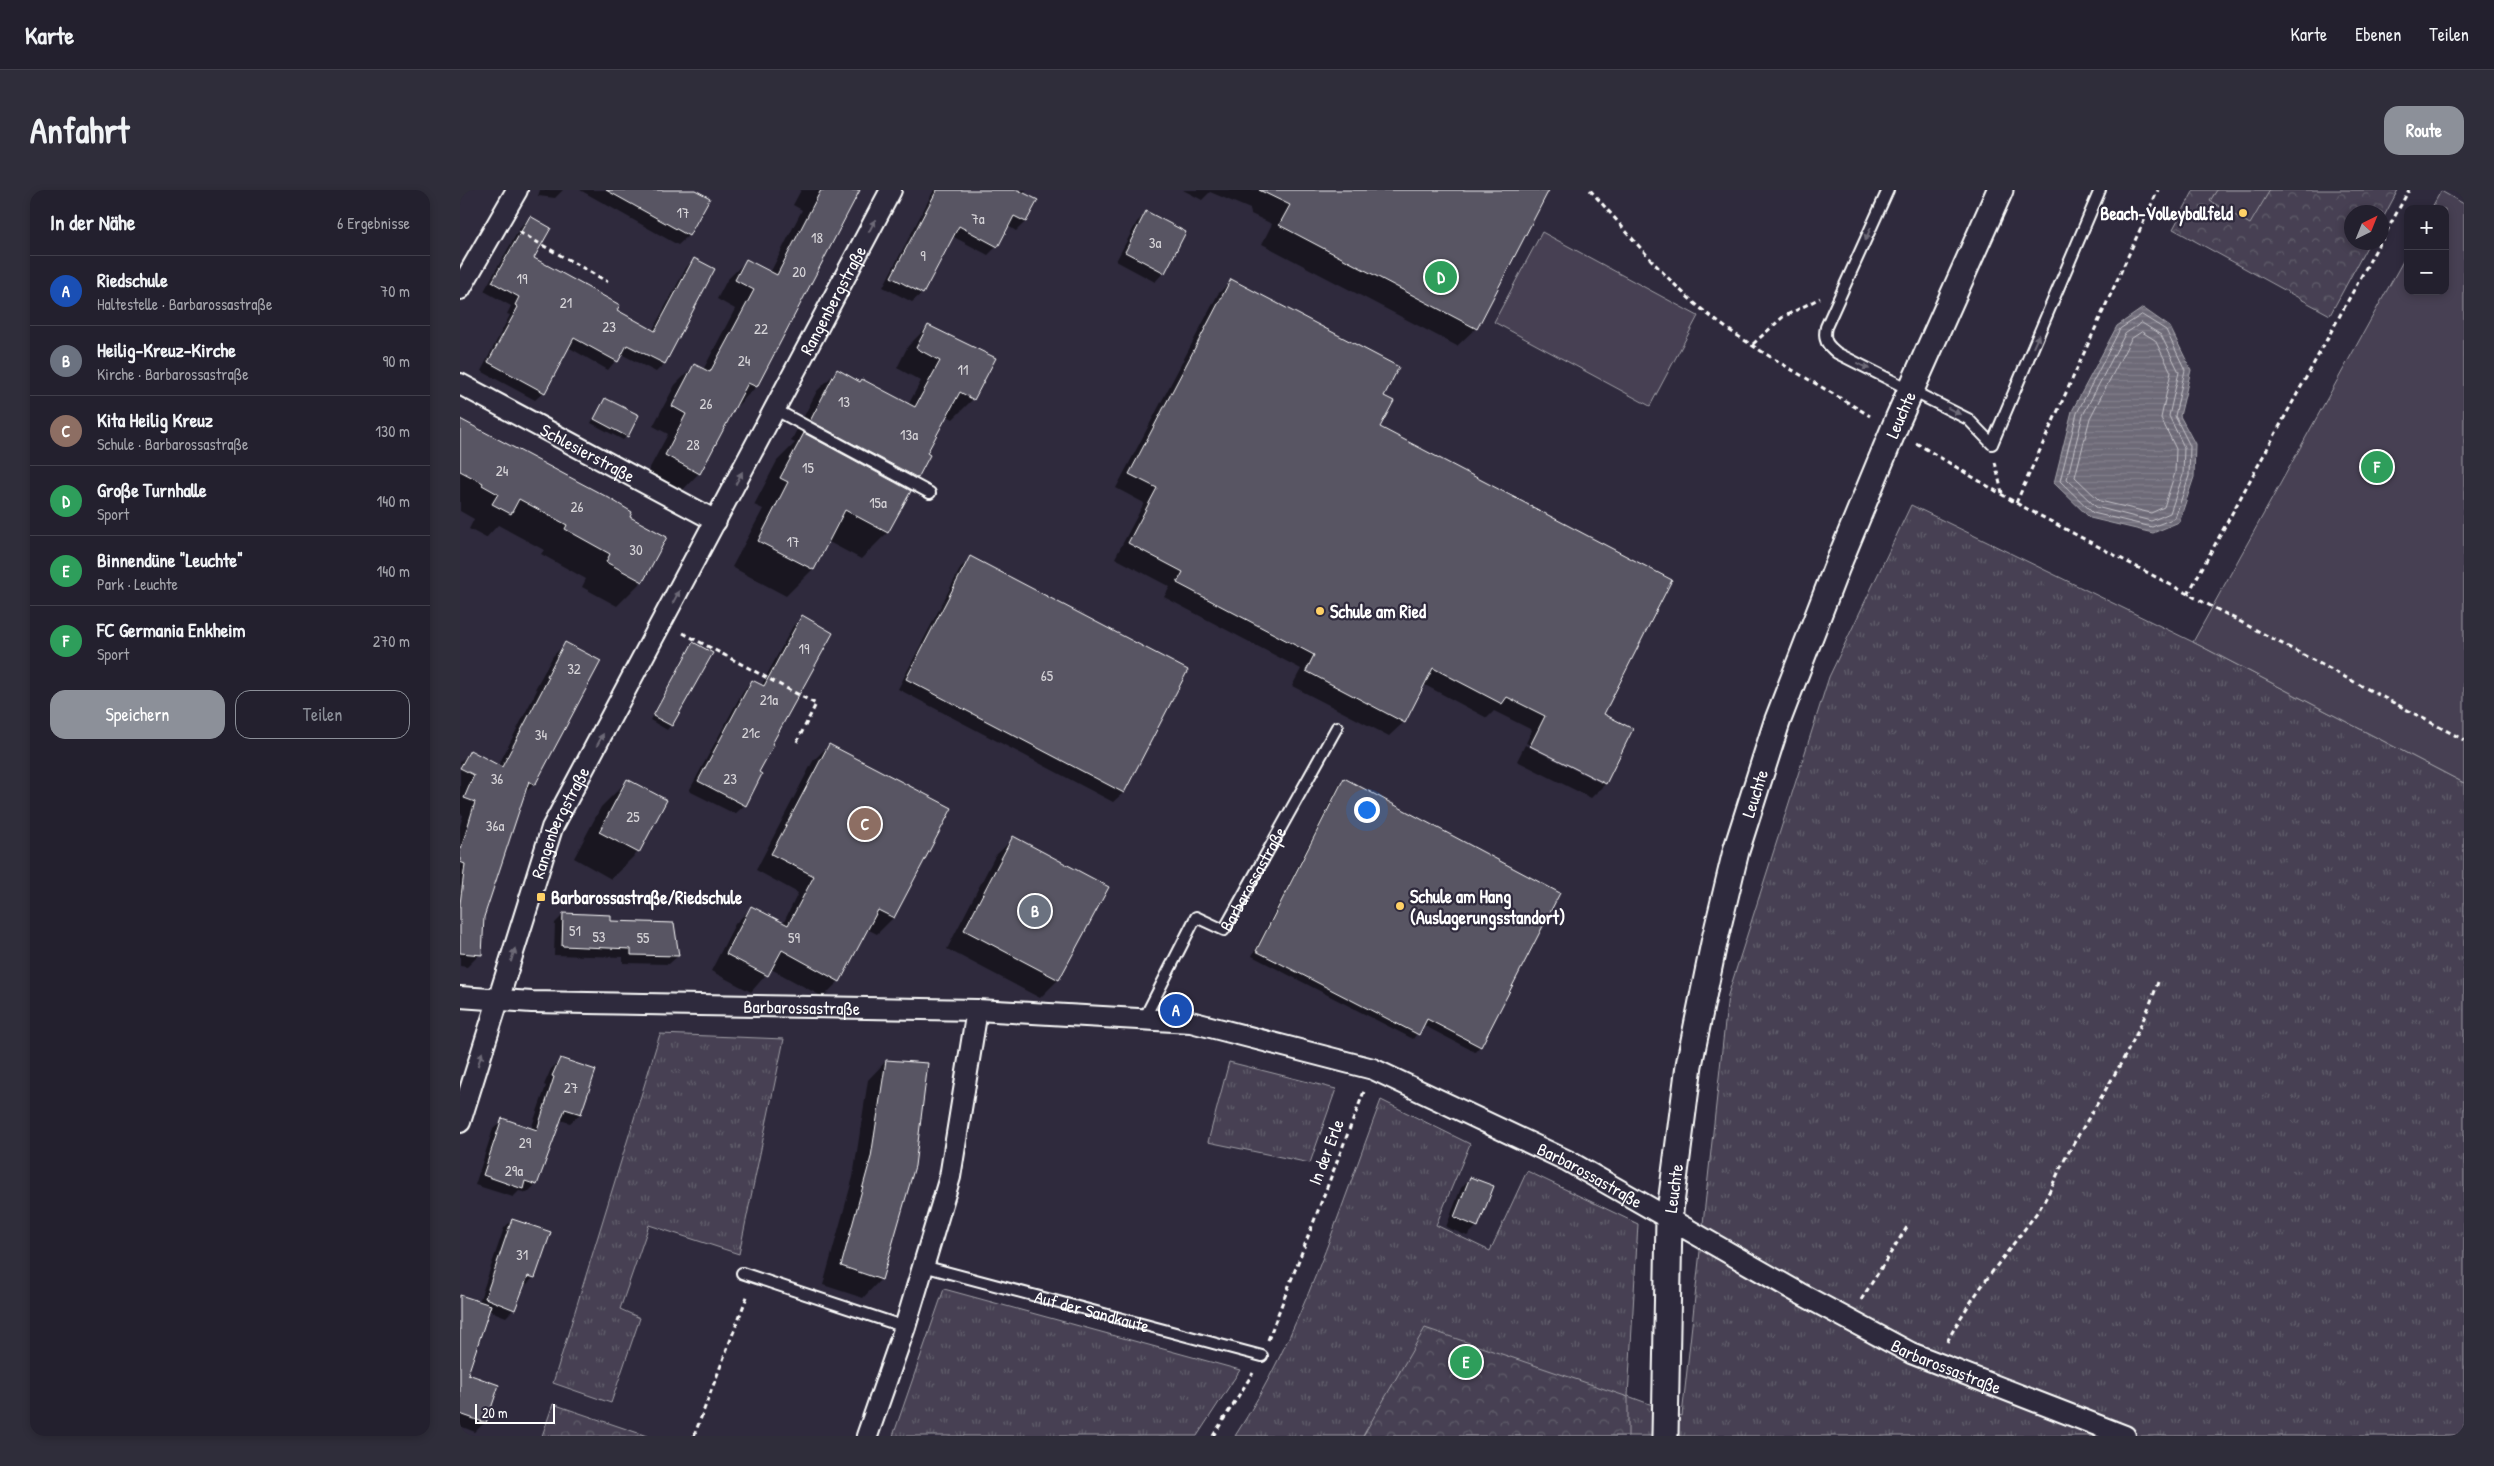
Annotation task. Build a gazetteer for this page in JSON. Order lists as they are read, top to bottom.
{
  "streets": {
    "street": [
      "Rangenbergstraße",
      "Leuchte",
      "Schlesierstraße",
      "Barbarossastraße"
    ],
    "lane": ["Auf der Sandkaute"],
    "path": ["In der Erle"]
  },
  "crossings": [
    ["Rangenbergstraße", "Schlesierstraße"],
    ["Rangenbergstraße", "Barbarossastraße"],
    ["Leuchte", "Barbarossastraße"],
    ["Barbarossastraße", "In der Erle"]
  ],
  "one_way": ["Rangenbergstraße"],
  "places": {
    "other": ["Beach-Volleyballfeld", "Schule am Ried", "Schule am Hang (Auslagerungsstandort)"],
    "transit": ["Barbarossastraße/Riedschule"]
  },
  "house_numbers": [
    "17",
    "7a",
    "18",
    "3a",
    "9",
    "20",
    "19",
    "21",
    "23",
    "22",
    "24",
    "11",
    "13",
    "26",
    "13a",
    "28",
    "15",
    "24",
    "15a",
    "26",
    "17",
    "30",
    "19",
    "32",
    "65",
    "21a",
    "21c",
    "34",
    "36",
    "23",
    "25",
    "36a",
    "51",
    "53",
    "55",
    "59",
    "27",
    "29",
    "29a",
    "31"
  ],
  "scale_bar": "20 m",
  "north": "top right",
  "page": {
    "header": "Karte",
    "nav": ["Karte", "Ebenen", "Teilen"],
    "buttons": [
      "Route",
      ["Speichern", "Teilen"]
    ],
    "title": "Anfahrt",
    "heading": ["In der Nähe", "6 Ergebnisse"],
    "map_buttons": ["+", "−"],
    "list": [
      {
        "mark": "A",
        "name": "Riedschule",
        "note": "Haltestelle · Barbarossastraße",
        "value": "70 m"
      },
      {
        "mark": "B",
        "name": "Heilig-Kreuz-Kirche",
        "note": "Kirche · Barbarossastraße",
        "value": "90 m"
      },
      {
        "mark": "C",
        "name": "Kita Heilig Kreuz",
        "note": "Schule · Barbarossastraße",
        "value": "130 m"
      },
      {
        "mark": "D",
        "name": "Große Turnhalle",
        "note": "Sport",
        "value": "140 m"
      },
      {
        "mark": "E",
        "name": "Binnendüne \"Leuchte\"",
        "note": "Park · Leuchte",
        "value": "140 m"
      },
      {
        "mark": "F",
        "name": "FC Germania Enkheim",
        "note": "Sport",
        "value": "270 m"
      }
    ],
    "pins": [
      "D",
      "F",
      "C",
      "B",
      "A",
      "E"
    ],
    "scale": "20 m"
  }
}
